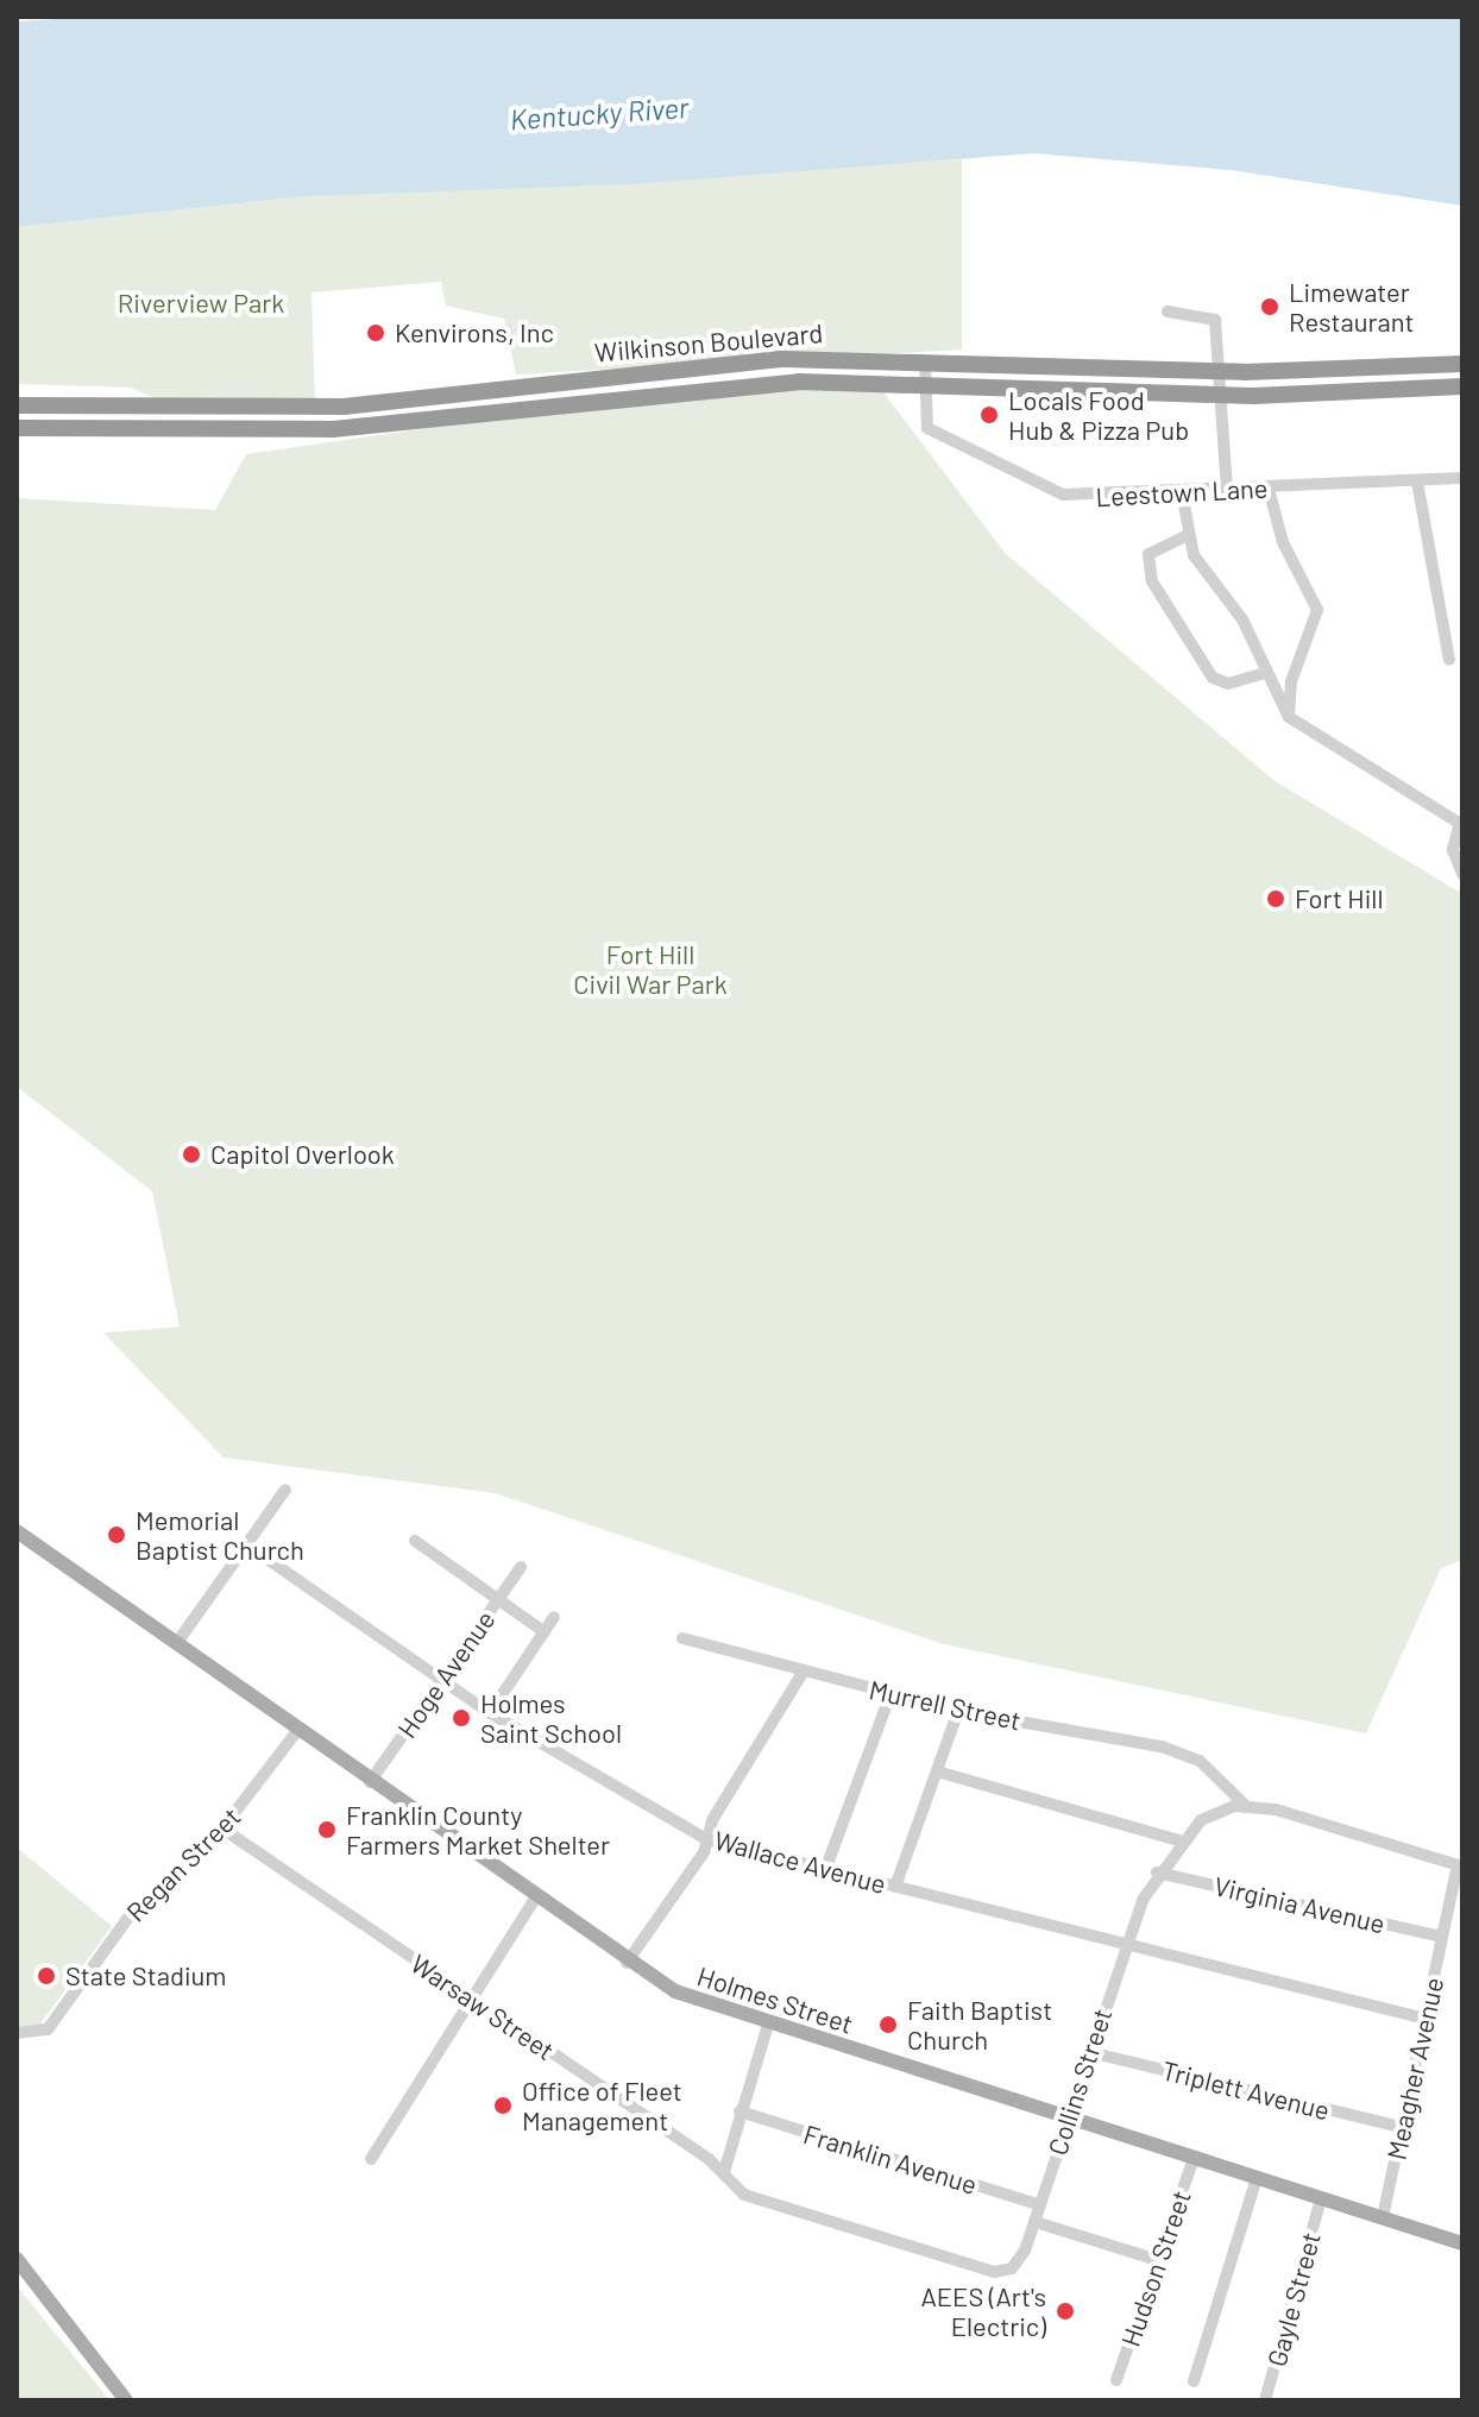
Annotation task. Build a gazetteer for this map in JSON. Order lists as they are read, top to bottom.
{
  "streets": {
    "highway": ["Wilkinson Boulevard"],
    "main road": ["Holmes Street"],
    "street": [
      "Leestown Lane",
      "Hoge Avenue",
      "Murrell Street",
      "Wallace Avenue",
      "Regan Street",
      "Virginia Avenue",
      "Warsaw Street",
      "Meagher Avenue",
      "Collins Street",
      "Triplett Avenue",
      "Franklin Avenue",
      "Hudson Street",
      "Gayle Street"
    ]
  },
  "crossings": [
    ["Wilkinson Boulevard", "Leestown Lane"],
    ["Hoge Avenue", "Wallace Avenue"],
    ["Hoge Avenue", "Holmes Street"],
    ["Murrell Street", "Collins Street"],
    ["Wallace Avenue", "Meagher Avenue"],
    ["Wallace Avenue", "Collins Street"],
    ["Regan Street", "Holmes Street"],
    ["Regan Street", "Warsaw Street"],
    ["Virginia Avenue", "Meagher Avenue"],
    ["Virginia Avenue", "Collins Street"],
    ["Holmes Street", "Meagher Avenue"],
    ["Holmes Street", "Collins Street"],
    ["Holmes Street", "Hudson Street"],
    ["Holmes Street", "Gayle Street"],
    ["Warsaw Street", "Collins Street"],
    ["Meagher Avenue", "Triplett Avenue"],
    ["Collins Street", "Triplett Avenue"],
    ["Collins Street", "Franklin Avenue"]
  ],
  "water": ["Kentucky River"],
  "parks": ["Riverview Park", "Fort Hill Civil War Park"],
  "places": [
    "Limewater Restaurant",
    "Kenvirons, Inc",
    "Locals Food Hub & Pizza Pub",
    "Fort Hill",
    "Capitol Overlook",
    "Memorial Baptist Church",
    "Holmes Saint School",
    "Franklin County Farmers Market Shelter",
    "State Stadium",
    "Faith Baptist Church",
    "Office of Fleet Management",
    "AEES (Art's Electric)"
  ]
}
